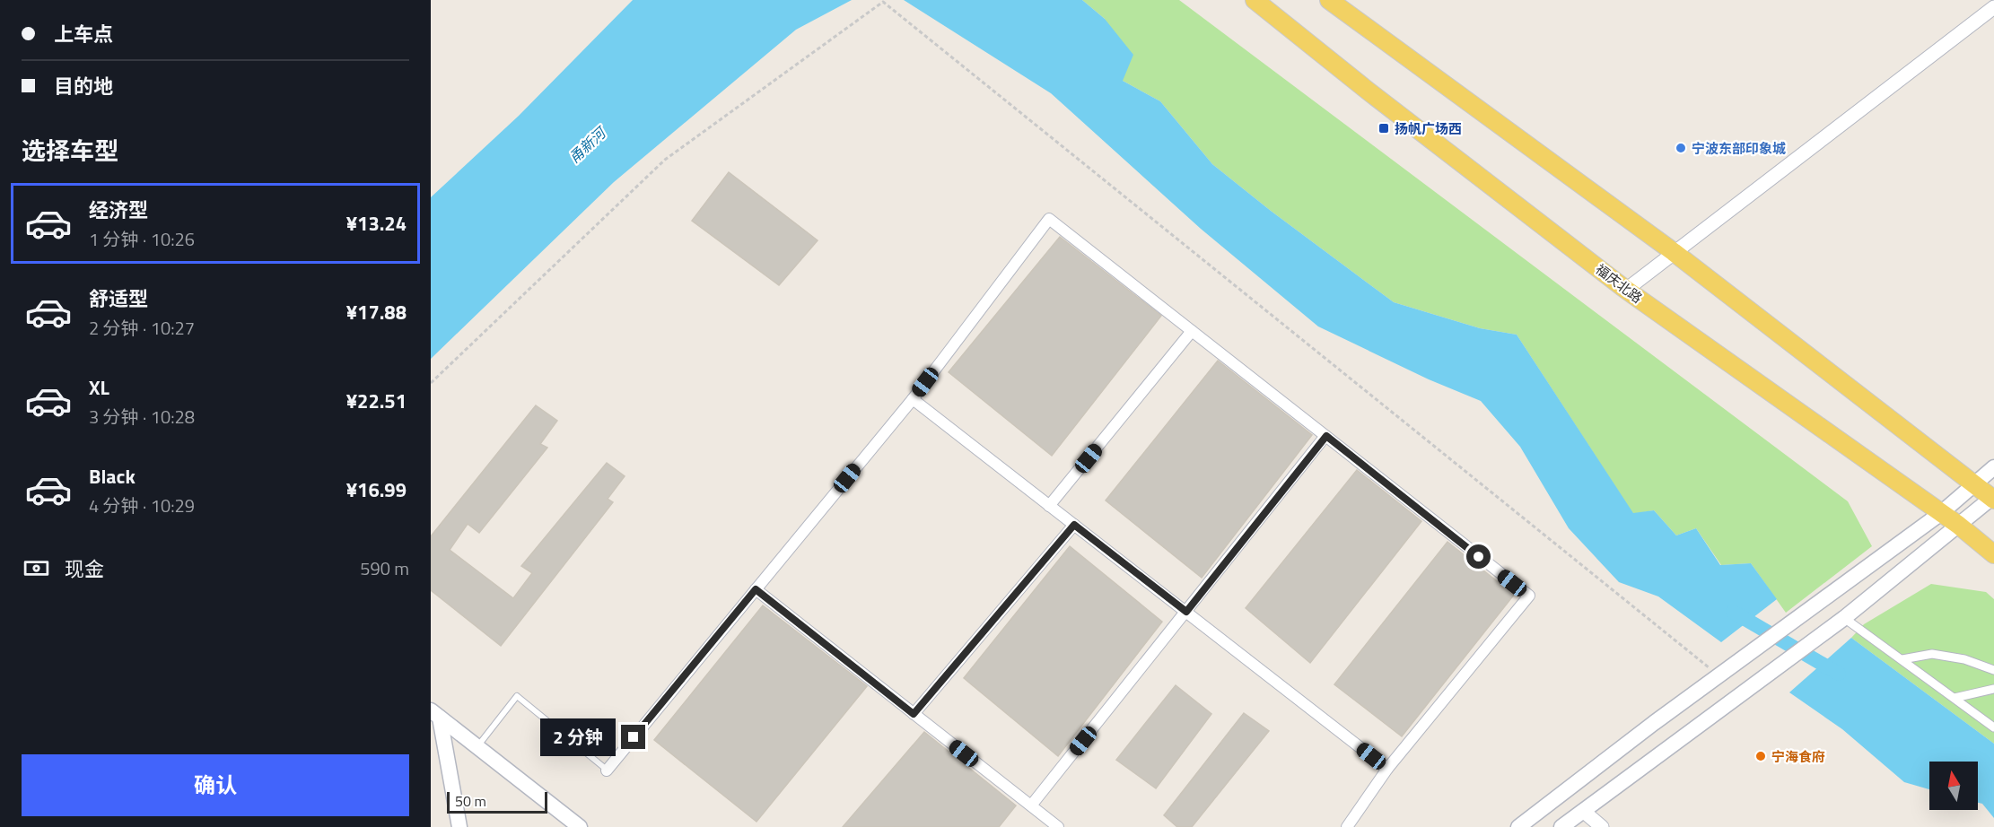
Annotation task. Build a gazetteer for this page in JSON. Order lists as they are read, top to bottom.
{
  "streets": {
    "main road": ["福庆北路"]
  },
  "water": ["甬新河"],
  "places": {
    "transit": ["扬帆广场西"],
    "other": ["宁波东部印象城", "宁海食府"]
  },
  "scale_bar": "50 m",
  "north": "top",
  "page": {
    "banner": ["上车点", "目的地"],
    "heading": "选择车型",
    "list": [
      {
        "name": "经济型",
        "note": "1 分钟 · 10:26",
        "value": "¥13.24"
      },
      {
        "name": "舒适型",
        "note": "2 分钟 · 10:27",
        "value": "¥17.88"
      },
      {
        "name": "XL",
        "note": "3 分钟 · 10:28",
        "value": "¥22.51"
      },
      {
        "name": "Black",
        "note": "4 分钟 · 10:29",
        "value": "¥16.99"
      }
    ],
    "pay": ["现金", "590 m"],
    "bubble": "2 分钟",
    "buttons": "确认",
    "scale": "50 m"
  }
}
